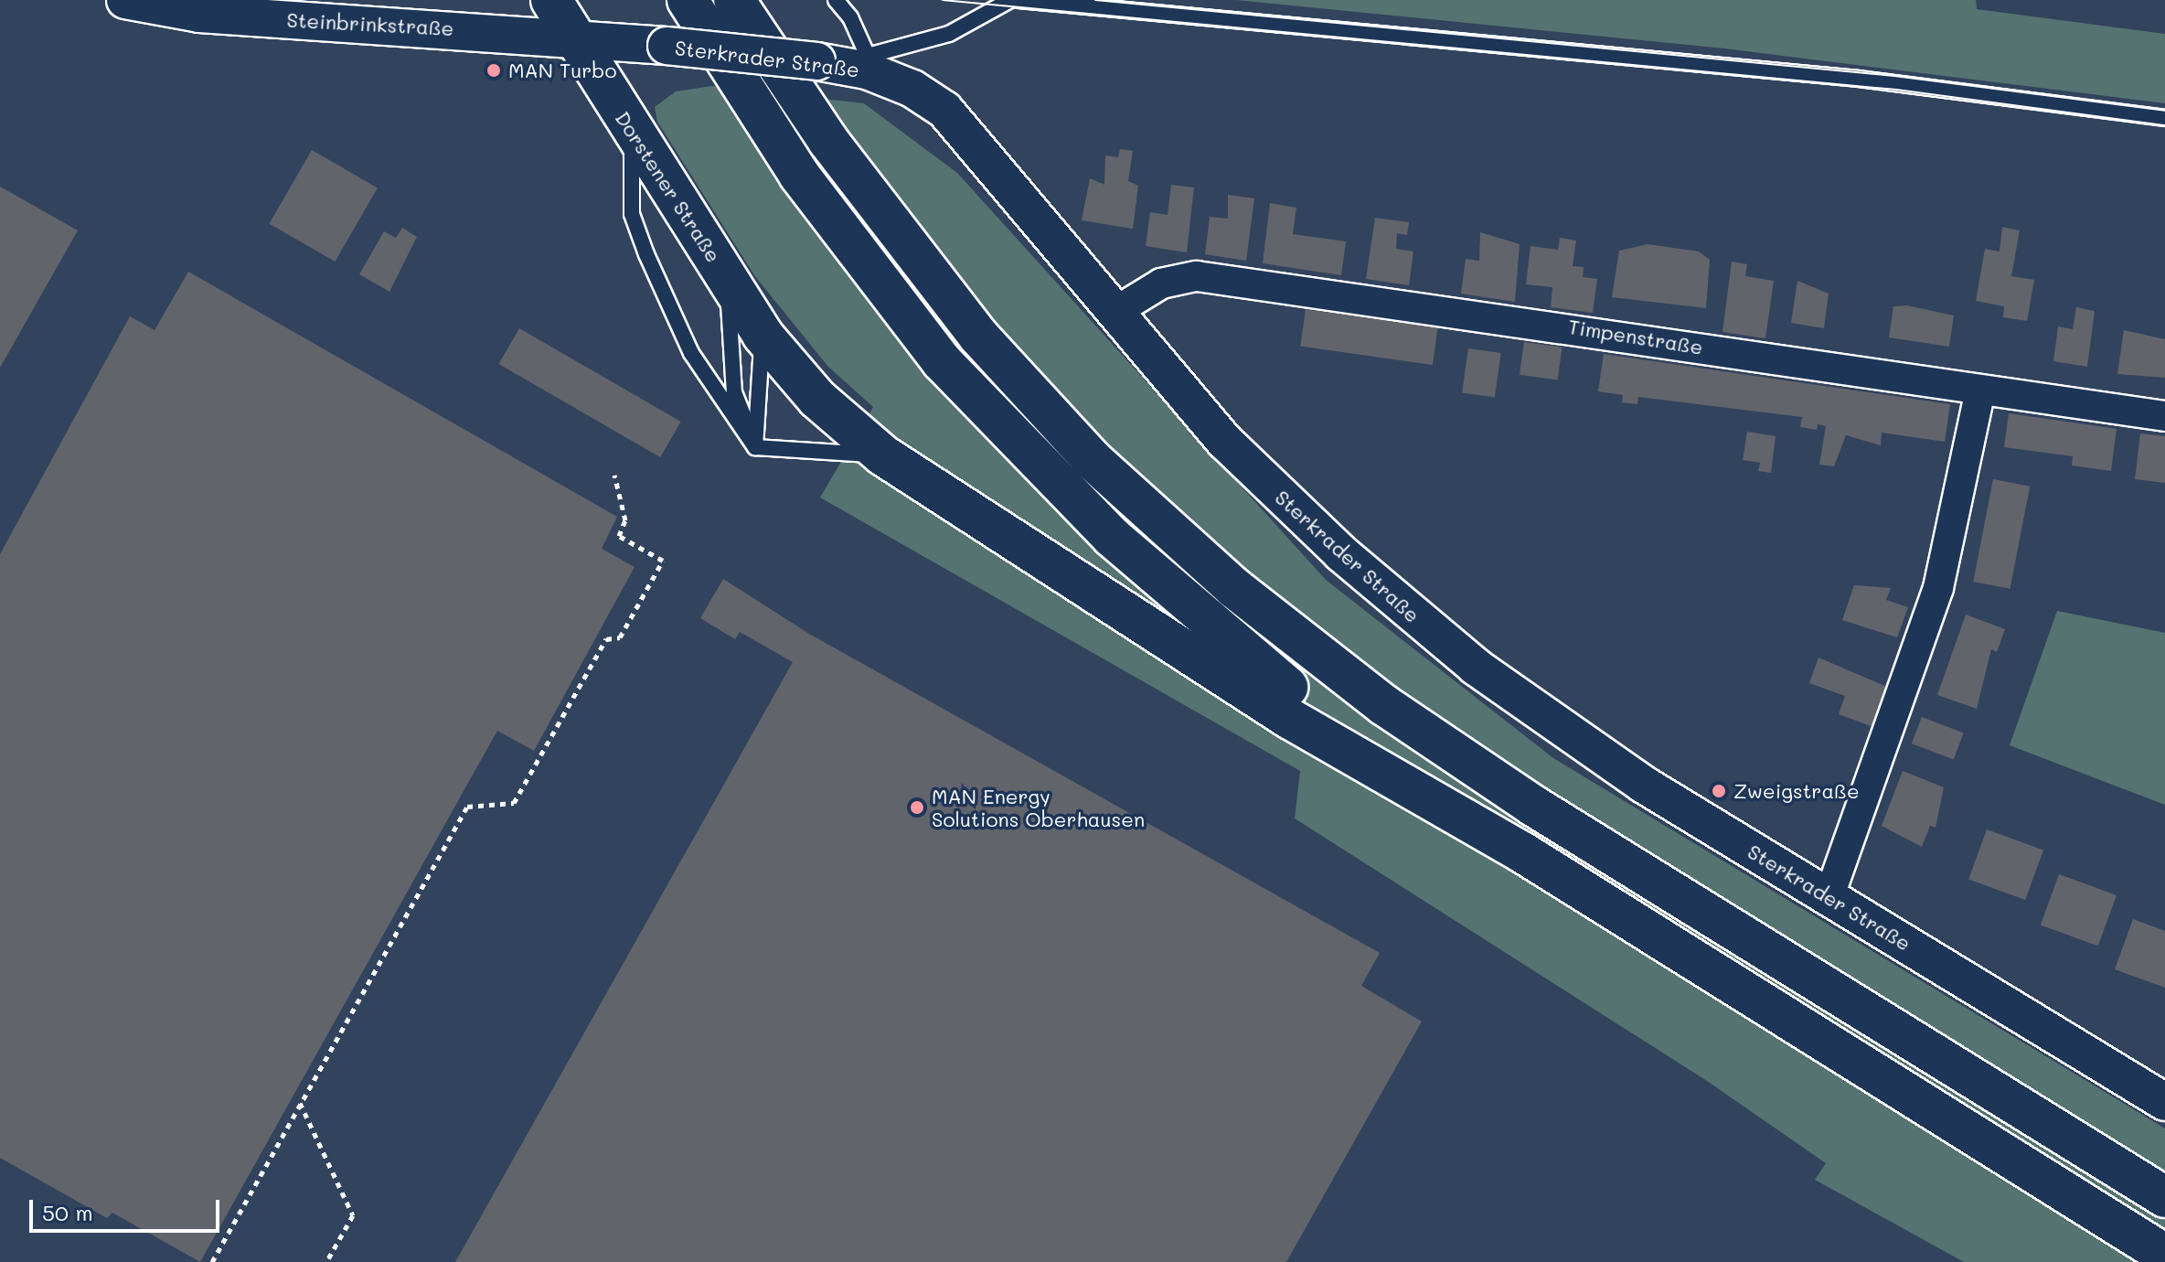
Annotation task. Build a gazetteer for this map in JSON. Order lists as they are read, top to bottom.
{
  "streets": {
    "main road": ["Dorstener Straße"],
    "street": ["Steinbrinkstraße", "Sterkrader Straße", "Timpenstraße"]
  },
  "crossings": [
    ["Steinbrinkstraße", "Sterkrader Straße"],
    ["Steinbrinkstraße", "Dorstener Straße"],
    ["Sterkrader Straße", "Dorstener Straße"],
    ["Sterkrader Straße", "Timpenstraße"]
  ],
  "places": ["MAN Turbo", "Zweigstraße", "MAN Energy Solutions Oberhausen"],
  "scale_bar": "50 m"
}
